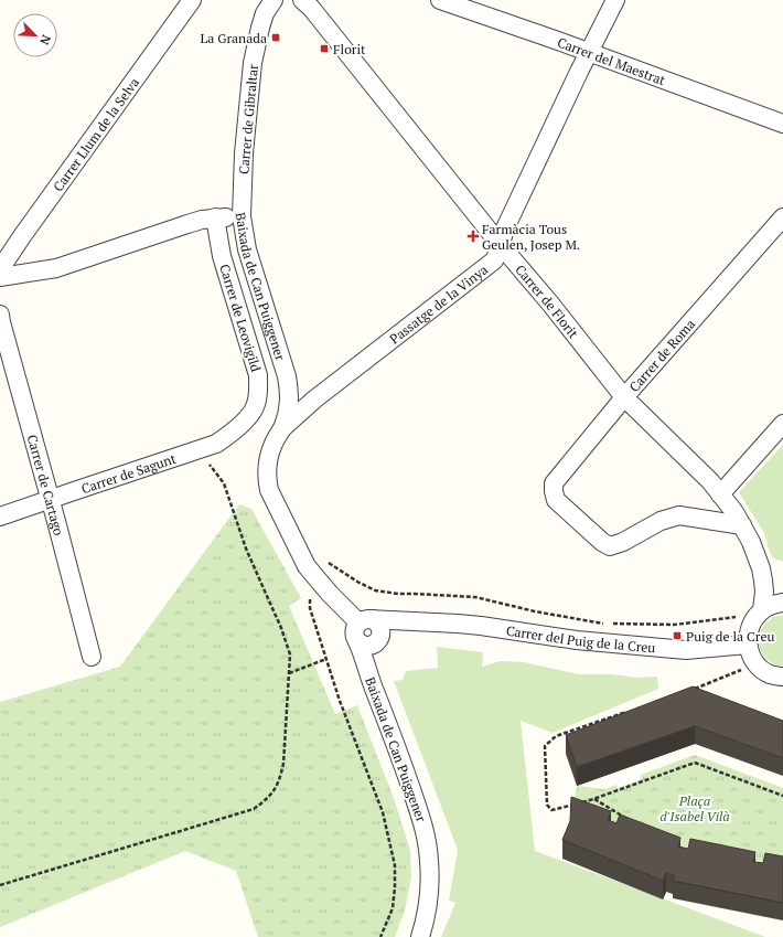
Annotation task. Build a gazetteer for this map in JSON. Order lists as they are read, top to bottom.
{
  "streets": {
    "street": [
      "Carrer del Maestrat",
      "Carrer de Gibraltar",
      "Carrer Llum de la Selva",
      "Baixada de Can Puiggener",
      "Carrer de Florit",
      "Passatge de la Vinya",
      "Carrer de Leovigild",
      "Carrer de Roma",
      "Carrer de Sagunt",
      "Carrer de Cartago",
      "Carrer del Puig de la Creu"
    ]
  },
  "crossings": [
    ["Carrer del Maestrat", "Passatge de la Vinya"],
    ["Carrer de Gibraltar", "Baixada de Can Puiggener"],
    ["Baixada de Can Puiggener", "Passatge de la Vinya"],
    ["Baixada de Can Puiggener", "Carrer de Leovigild"],
    ["Baixada de Can Puiggener", "Carrer del Puig de la Creu"],
    ["Carrer de Florit", "Passatge de la Vinya"],
    ["Carrer de Florit", "Carrer de Roma"],
    ["Carrer de Leovigild", "Carrer de Sagunt"],
    ["Carrer de Sagunt", "Carrer de Cartago"]
  ],
  "parks": ["Plaça d'Isabel Vilà"],
  "places": {
    "transit": ["La Granada", "Florit", "Puig de la Creu"],
    "health": ["Farmàcia Tous Geulen, Josep M."]
  },
  "north": "bottom right"
}
